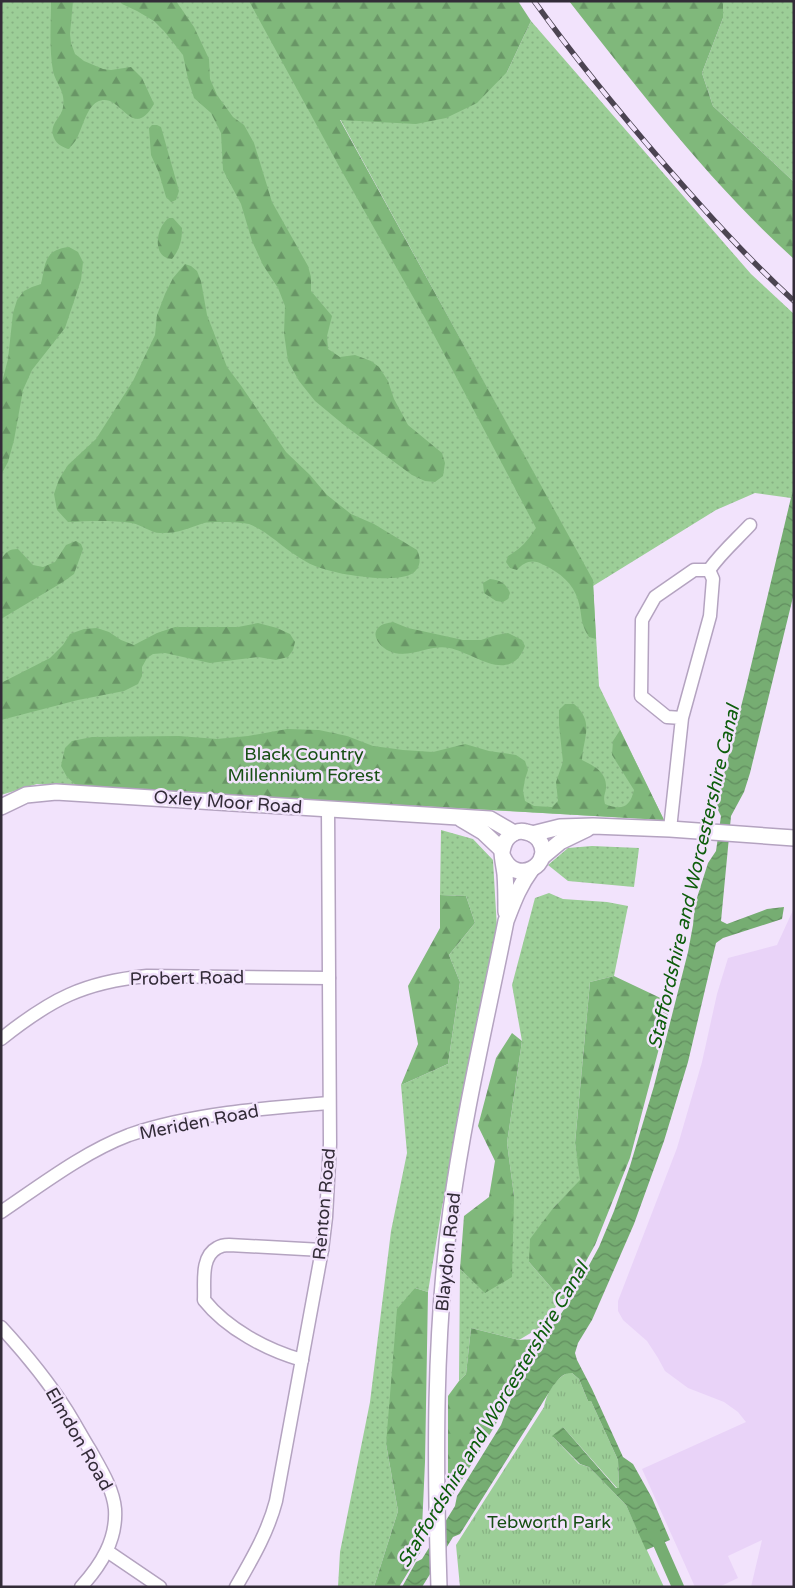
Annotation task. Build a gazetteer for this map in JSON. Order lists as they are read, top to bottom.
{
  "streets": {
    "street": [
      "Oxley Moor Road",
      "Probert Road",
      "Meriden Road",
      "Renton Road",
      "Blaydon Road",
      "Elmdon Road"
    ]
  },
  "crossings": [
    ["Oxley Moor Road", "Renton Road"],
    ["Oxley Moor Road", "Blaydon Road"],
    ["Probert Road", "Renton Road"],
    ["Meriden Road", "Renton Road"]
  ],
  "water": ["Staffordshire and Worcestershire Canal"],
  "parks": ["Black Country Millennium Forest", "Tebworth Park"]
}
